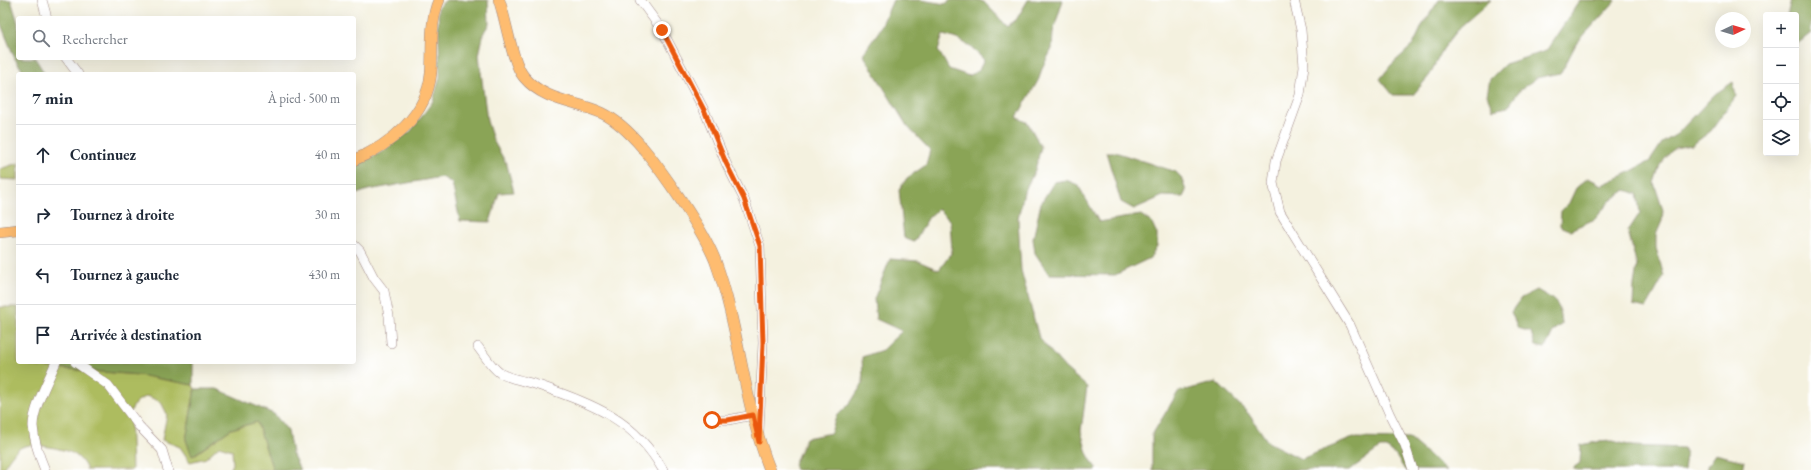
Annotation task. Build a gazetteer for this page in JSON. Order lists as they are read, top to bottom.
{
  "north": "right",
  "page": {
    "map_buttons": ["+", "−"],
    "search": "Rechercher",
    "heading": ["7 min", "À pied · 500 m"],
    "list": [
      ["Continuez", "40 m"],
      ["Tournez à droite", "30 m"],
      ["Tournez à gauche", "430 m"],
      "Arrivée à destination"
    ]
  }
}
